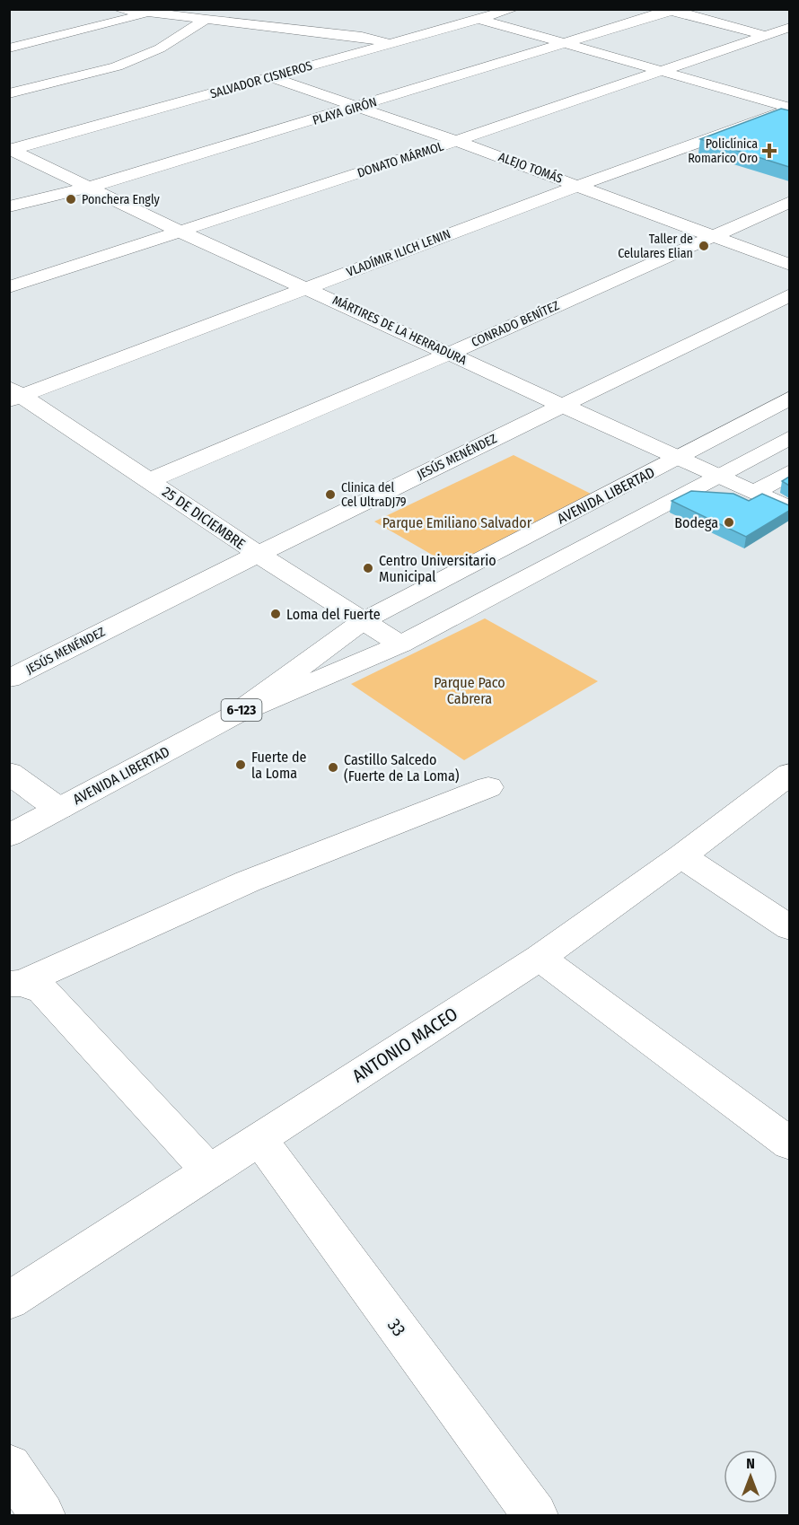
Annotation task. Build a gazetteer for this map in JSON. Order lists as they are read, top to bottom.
{
  "streets": {
    "street": [
      "SALVADOR CISNEROS",
      "PLAYA GIRÓN",
      "DONATO MÁRMOL",
      "ALEJO TOMÁS",
      "VLADÍMIR ILICH LENIN",
      "CONRADO BENÍTEZ",
      "MÁRTIRES DE LA HERRADURA",
      "JESÚS MENÉNDEZ",
      "AVENIDA LIBERTAD",
      "25 DE DICIEMBRE",
      "6-123",
      "ANTONIO MACEO",
      "33"
    ]
  },
  "crossings": [
    ["SALVADOR CISNEROS", "ALEJO TOMÁS"],
    ["SALVADOR CISNEROS", "MÁRTIRES DE LA HERRADURA"],
    ["PLAYA GIRÓN", "ALEJO TOMÁS"],
    ["PLAYA GIRÓN", "MÁRTIRES DE LA HERRADURA"],
    ["DONATO MÁRMOL", "ALEJO TOMÁS"],
    ["DONATO MÁRMOL", "MÁRTIRES DE LA HERRADURA"],
    ["ALEJO TOMÁS", "VLADÍMIR ILICH LENIN"],
    ["ALEJO TOMÁS", "CONRADO BENÍTEZ"],
    ["VLADÍMIR ILICH LENIN", "MÁRTIRES DE LA HERRADURA"],
    ["VLADÍMIR ILICH LENIN", "25 DE DICIEMBRE"],
    ["CONRADO BENÍTEZ", "MÁRTIRES DE LA HERRADURA"],
    ["CONRADO BENÍTEZ", "25 DE DICIEMBRE"],
    ["MÁRTIRES DE LA HERRADURA", "JESÚS MENÉNDEZ"],
    ["MÁRTIRES DE LA HERRADURA", "AVENIDA LIBERTAD"],
    ["JESÚS MENÉNDEZ", "25 DE DICIEMBRE"],
    ["AVENIDA LIBERTAD", "25 DE DICIEMBRE"],
    ["ANTONIO MACEO", "33"]
  ],
  "parks": ["Parque Emiliano Salvador", "Parque Paco Cabrera"],
  "places": {
    "health": ["Policlínica Romarico Oro"],
    "other": [
      "Ponchera Engly",
      "Taller de Celulares Elian",
      "Clinica del Cel UltraDJ79",
      "Bodega",
      "Centro Universitario Municipal",
      "Loma del Fuerte",
      "Fuerte de la Loma",
      "Castillo Salcedo (Fuerte de La Loma)"
    ]
  },
  "north": "top"
}
